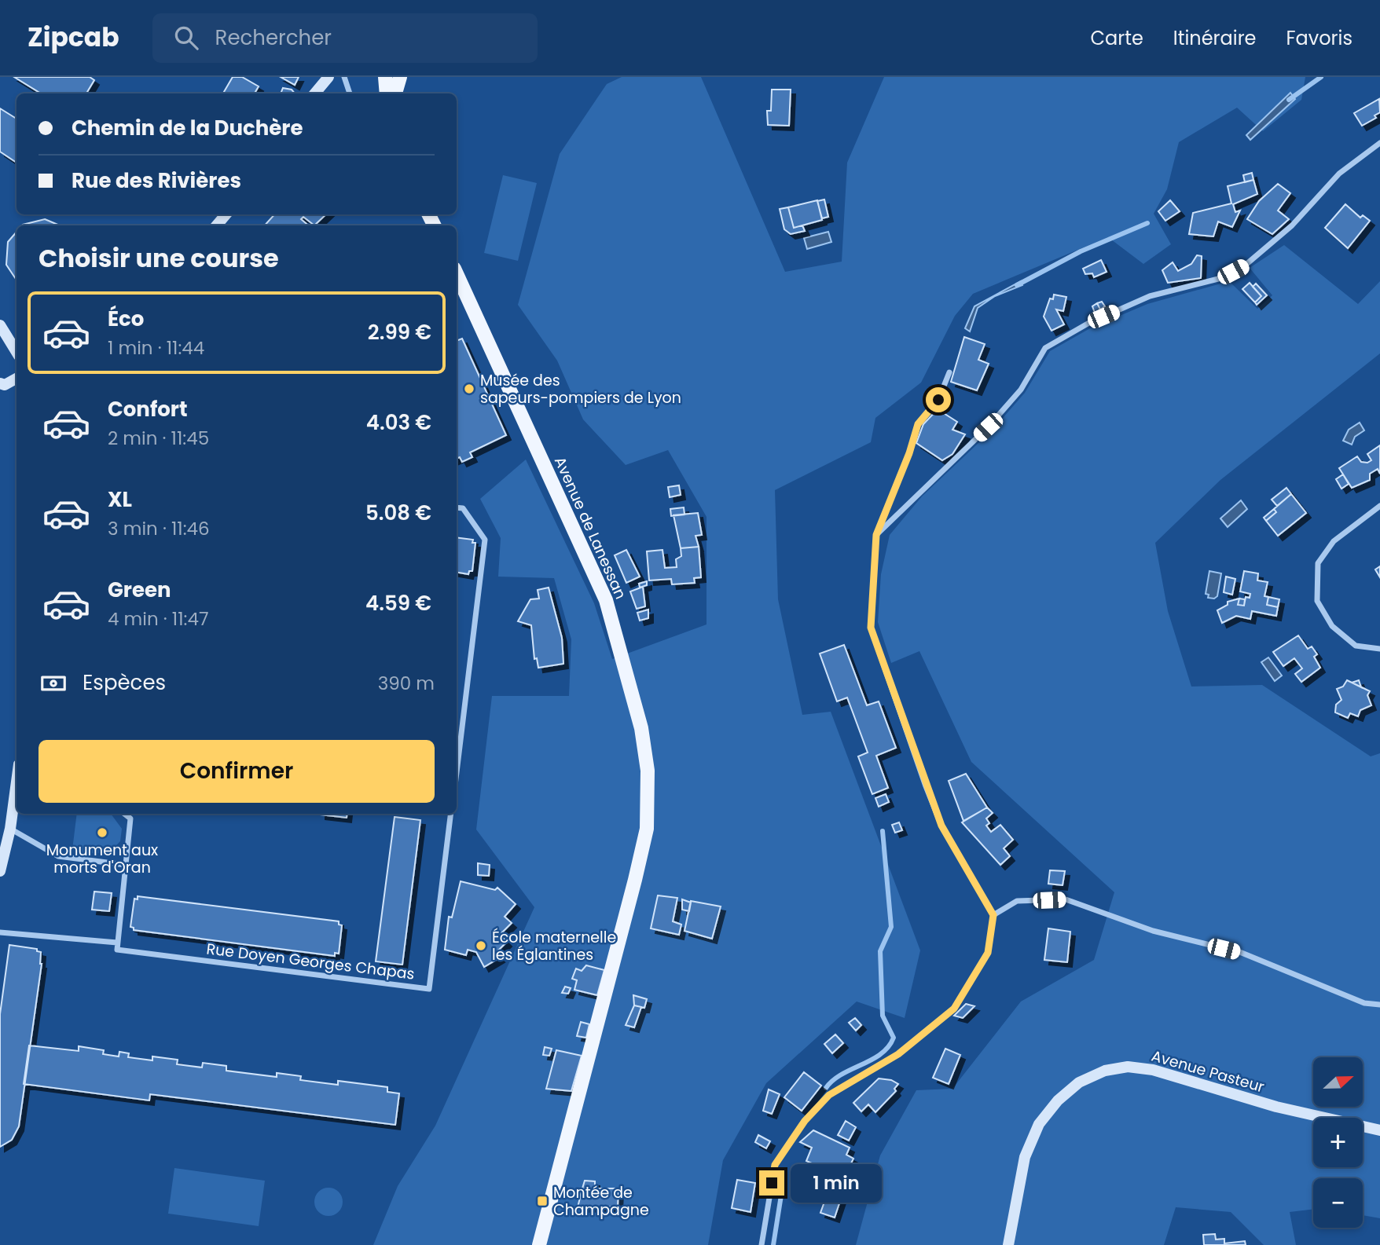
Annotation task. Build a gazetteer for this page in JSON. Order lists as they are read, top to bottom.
{
  "streets": {
    "main road": ["Avenue de Lanessan", "Avenue Pasteur"],
    "street": ["Rue Doyen Georges Chapas"]
  },
  "places": {
    "other": ["Musée des sapeurs-pompiers de Lyon", "Monument aux morts d'Oran", "École maternelle les Églantines"],
    "transit": ["Montée de Champagne"]
  },
  "north": "right",
  "page": {
    "header": "Zipcab",
    "search": "Rechercher",
    "nav": ["Carte", "Itinéraire", "Favoris"],
    "banner": ["Chemin de la Duchère", "Rue des Rivières"],
    "heading": "Choisir une course",
    "list": [
      {
        "name": "Éco",
        "note": "1 min · 11:44",
        "value": "2.99 €"
      },
      {
        "name": "Confort",
        "note": "2 min · 11:45",
        "value": "4.03 €"
      },
      {
        "name": "XL",
        "note": "3 min · 11:46",
        "value": "5.08 €"
      },
      {
        "name": "Green",
        "note": "4 min · 11:47",
        "value": "4.59 €"
      }
    ],
    "pay": ["Espèces", "390 m"],
    "buttons": "Confirmer",
    "map_buttons": ["+", "−"],
    "bubble": "1 min"
  }
}
